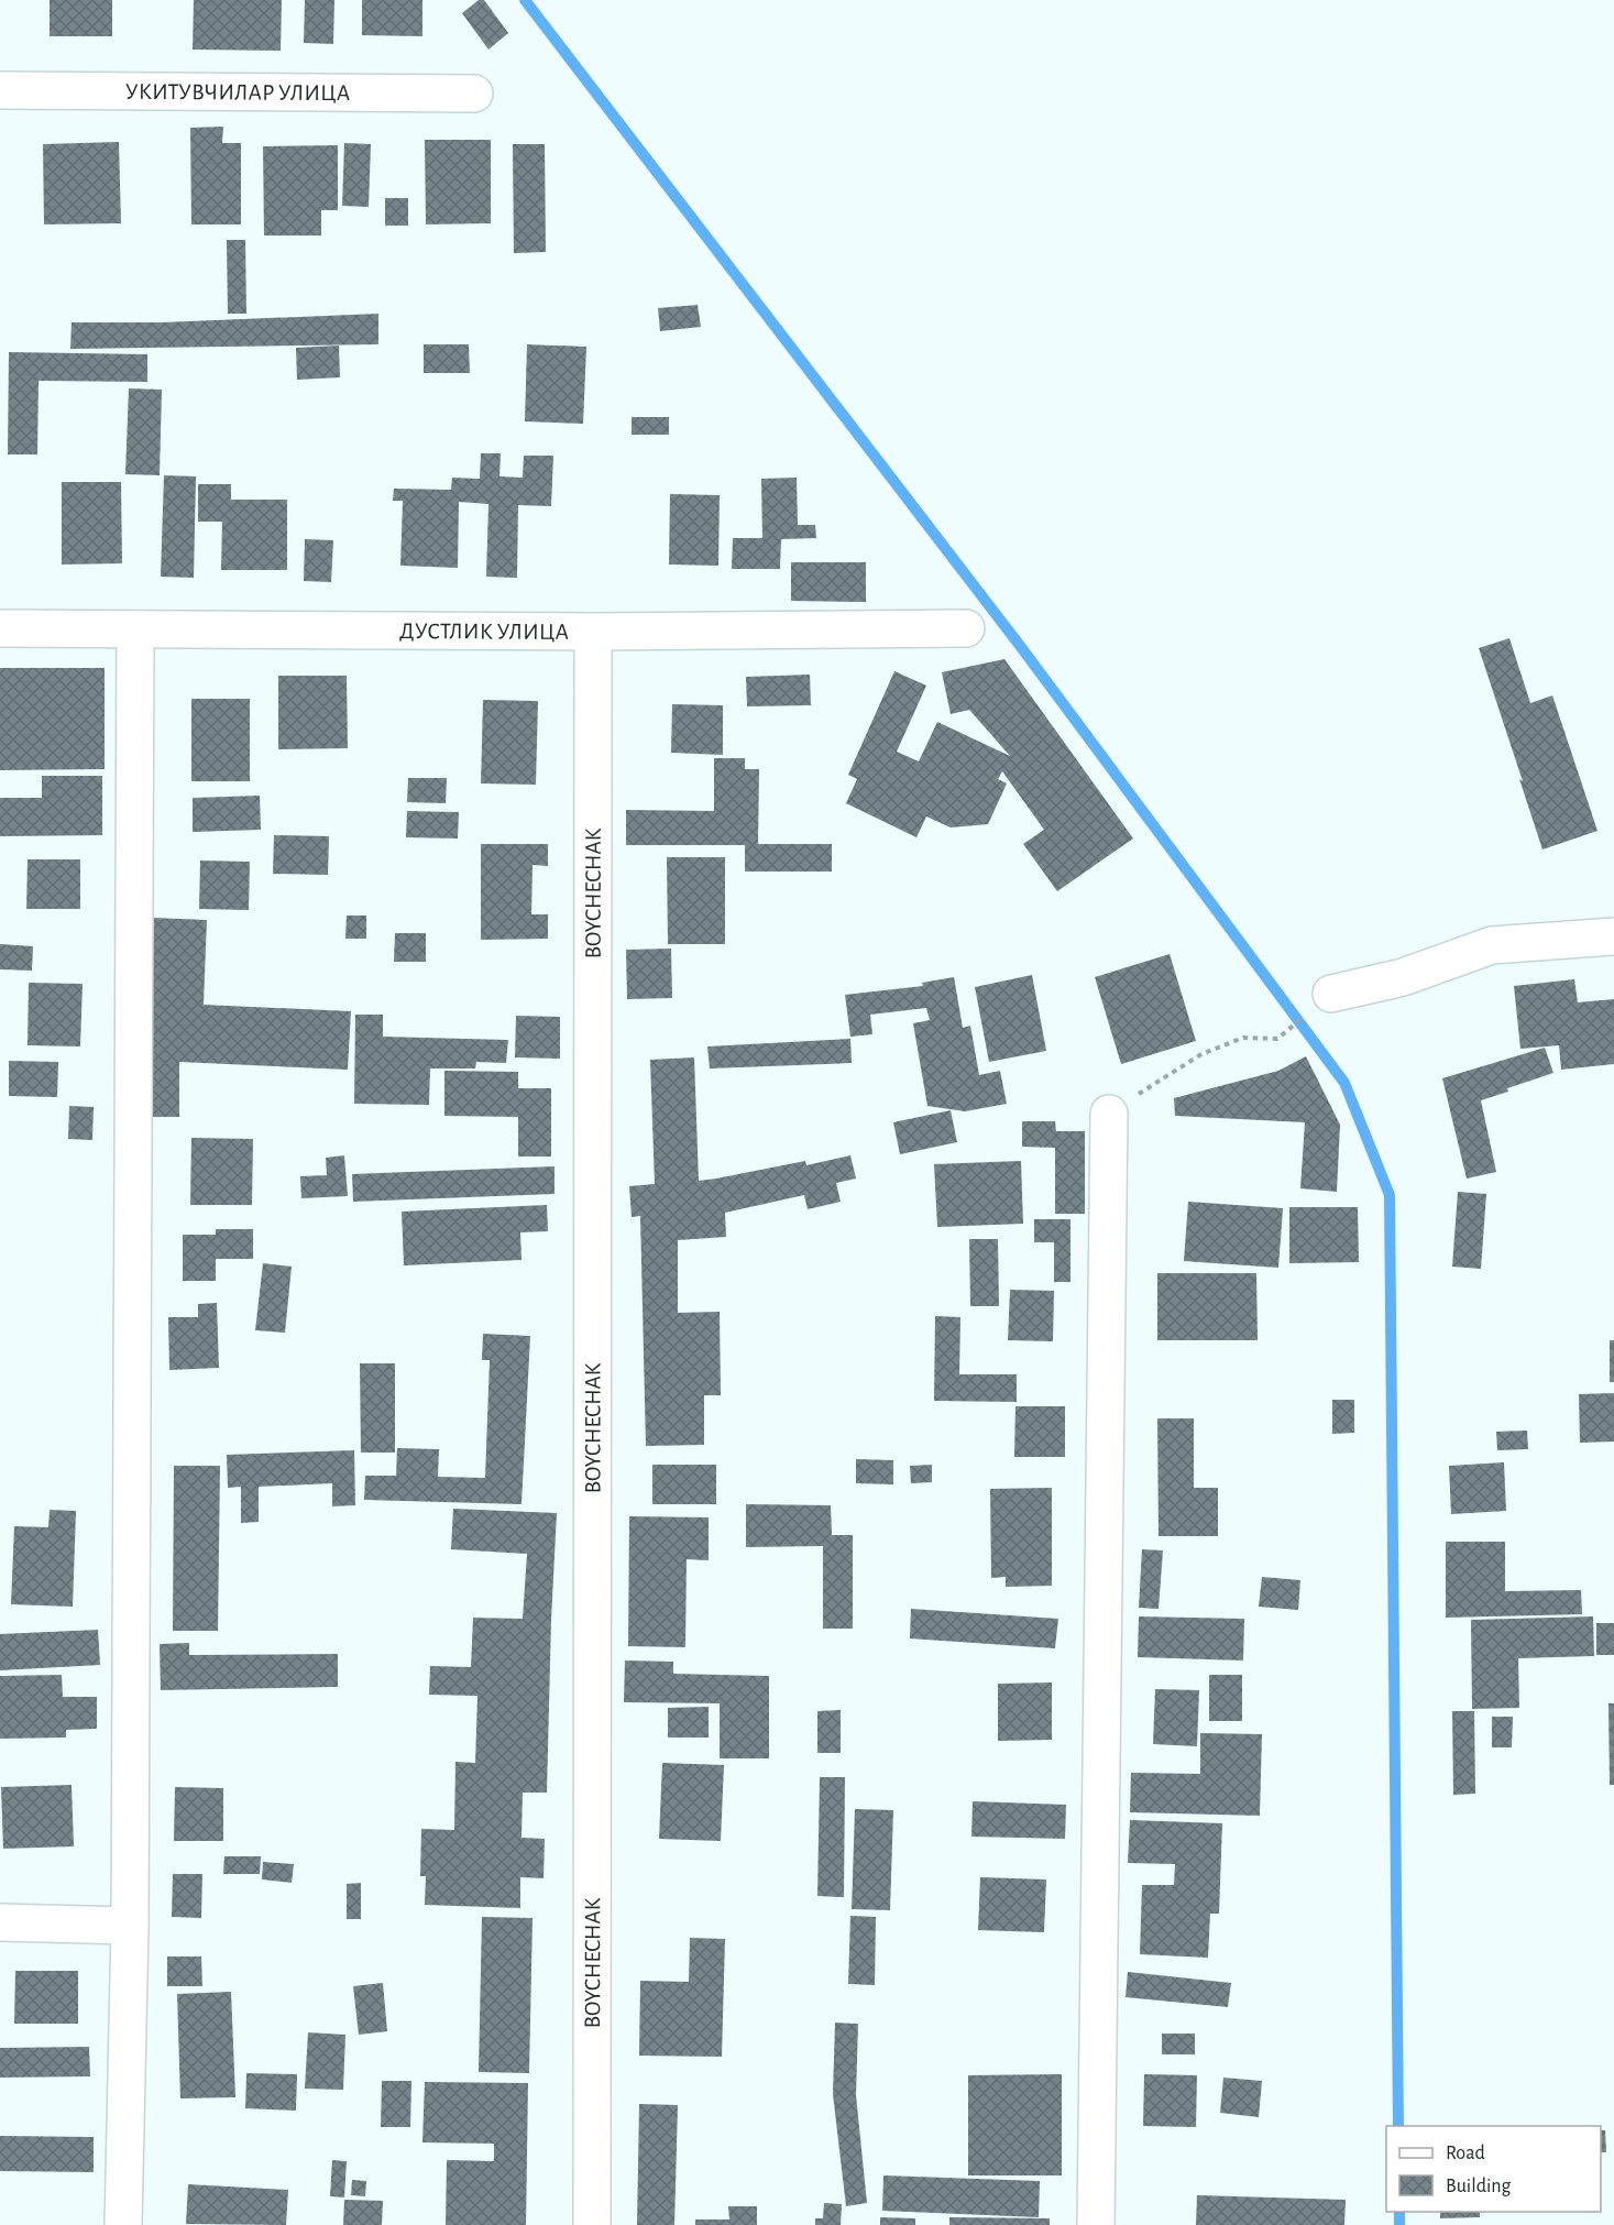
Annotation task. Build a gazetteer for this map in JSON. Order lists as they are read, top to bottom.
{
  "streets": {
    "street": ["УКИТУВЧИЛАР УЛИЦА", "ДУСТЛИК УЛИЦА", "BOYCHECHAK"]
  },
  "crossings": [
    ["ДУСТЛИК УЛИЦА", "BOYCHECHAK"]
  ],
  "legend": ["Road", "Building"]
}
